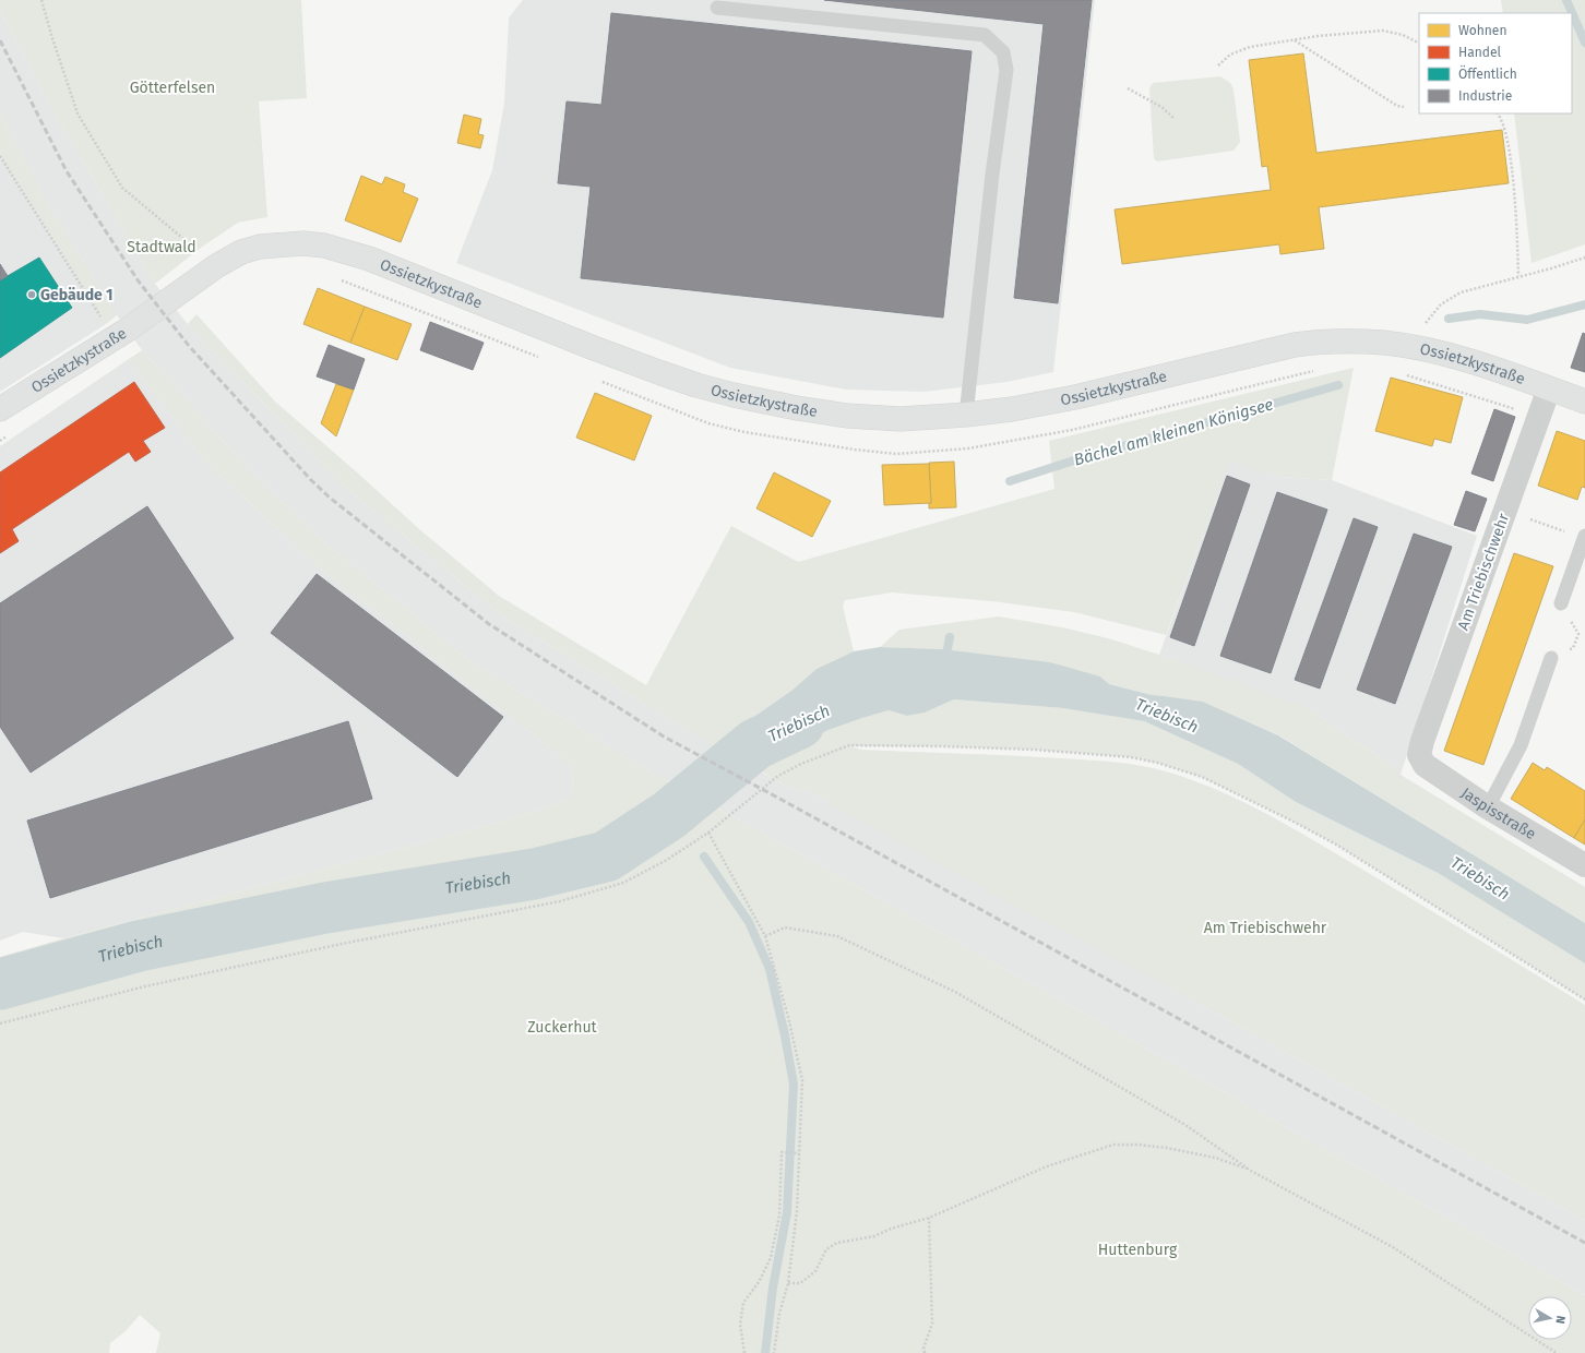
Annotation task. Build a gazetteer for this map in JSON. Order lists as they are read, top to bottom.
{
  "streets": {
    "main road": ["Ossietzkystraße"],
    "street": ["Am Triebischwehr", "Jaspisstraße"]
  },
  "crossings": [
    ["Ossietzkystraße", "Am Triebischwehr"],
    ["Am Triebischwehr", "Jaspisstraße"]
  ],
  "water": ["Bächel am kleinen Königsee", "Triebisch"],
  "parks": [
    "Götterfelsen",
    "Stadtwald",
    "Am Triebischwehr",
    "Zuckerhut",
    "Huttenburg"
  ],
  "places": ["Gebäude 1"],
  "legend": [
    "Wohnen",
    "Handel",
    "Öffentlich",
    "Industrie"
  ],
  "north": "right"
}
